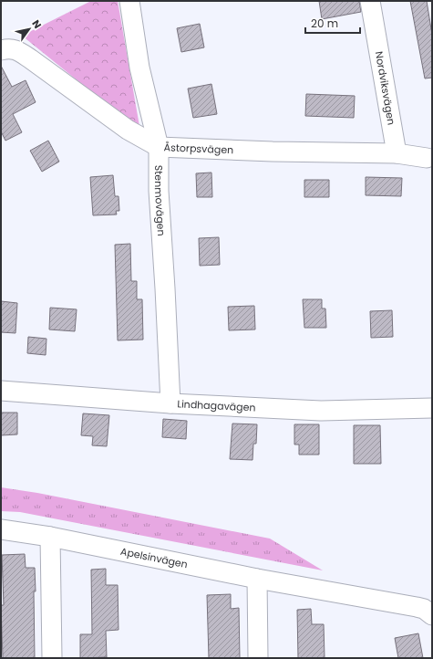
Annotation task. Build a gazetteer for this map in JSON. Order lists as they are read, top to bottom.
{
  "streets": {
    "street": [
      "Nordviksvägen",
      "Åstorpsvägen",
      "Stenmovägen",
      "Lindhagavägen",
      "Apelsinvägen"
    ]
  },
  "crossings": [
    ["Nordviksvägen", "Åstorpsvägen"],
    ["Åstorpsvägen", "Stenmovägen"],
    ["Stenmovägen", "Lindhagavägen"]
  ],
  "scale_bar": "20 m",
  "north": "top right"
}
